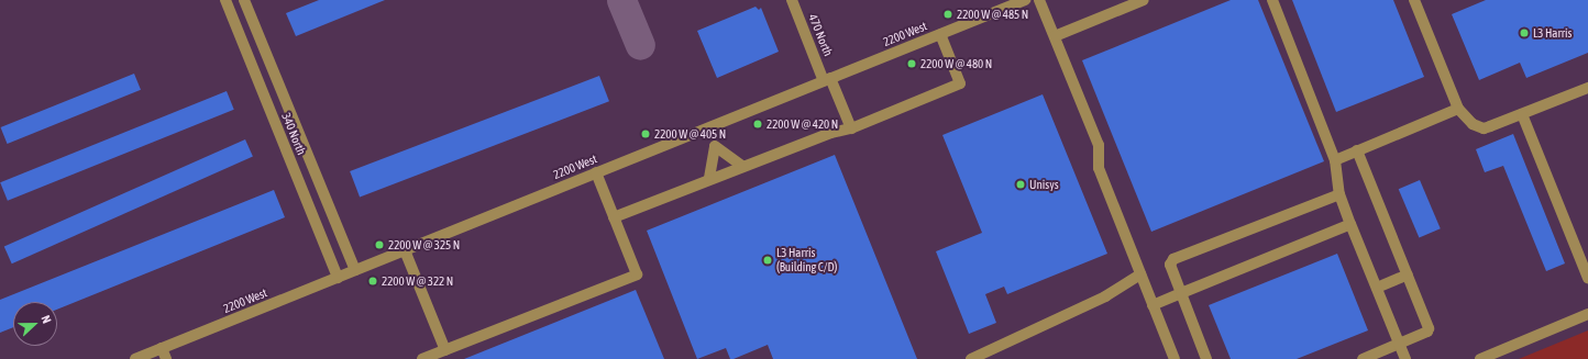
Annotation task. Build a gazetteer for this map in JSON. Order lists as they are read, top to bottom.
{
  "streets": {
    "street": ["2200 West", "470 North", "340 North"]
  },
  "crossings": [
    ["2200 West", "470 North"],
    ["2200 West", "340 North"]
  ],
  "places": [
    "2200 W @ 485 N",
    "L3 Harris",
    "2200 W @ 480 N",
    "2200 W @ 420 N",
    "2200 W @ 405 N",
    "Unisys",
    "2200 W @ 325 N",
    "L3 Harris (Building C/D)",
    "2200 W @ 322 N"
  ],
  "north": "right"
}
